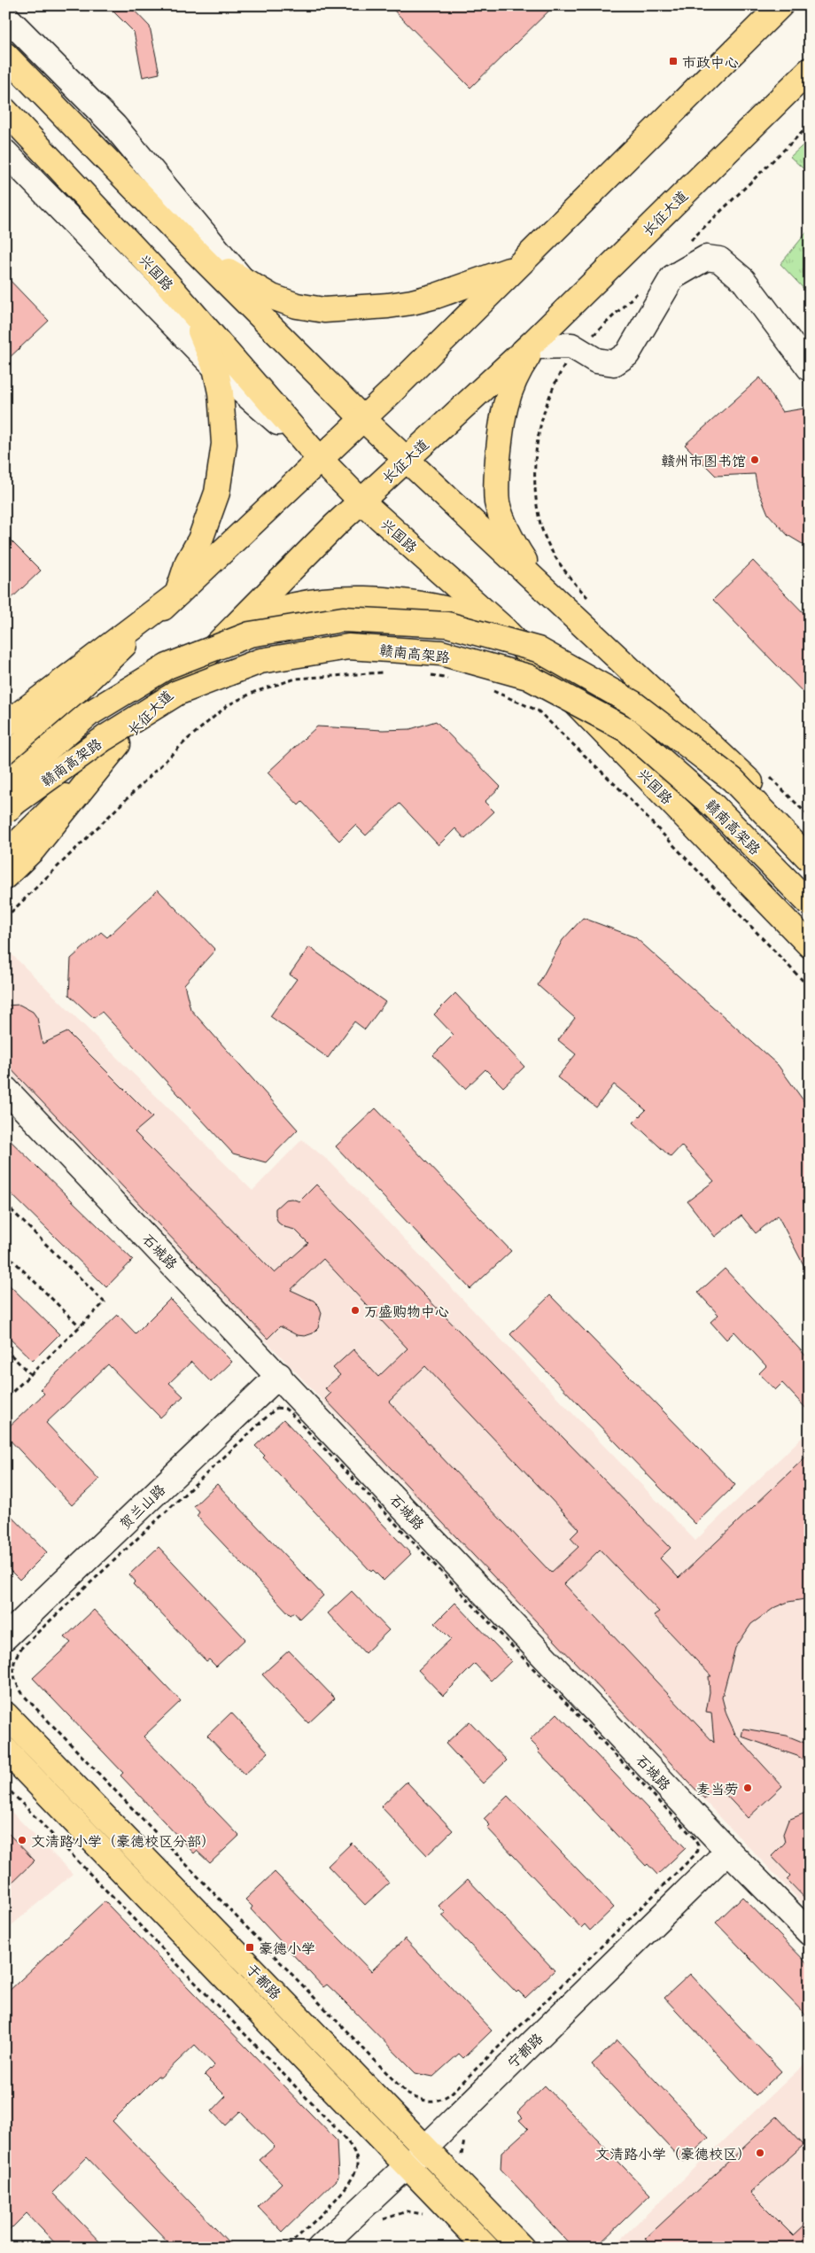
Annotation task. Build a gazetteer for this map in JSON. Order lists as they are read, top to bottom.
{
  "streets": {
    "main road": [
      "长征大道",
      "兴国路",
      "赣南高架路",
      "于都路"
    ],
    "street": ["石城路", "贺兰山路", "宁都路"]
  },
  "crossings": [
    ["长征大道", "兴国路"],
    ["石城路", "贺兰山路"],
    ["石城路", "宁都路"],
    ["于都路", "宁都路"]
  ],
  "places": {
    "transit": ["市政中心", "豪德小学"],
    "other": [
      "赣州市图书馆",
      "万盛购物中心",
      "麦当劳",
      "文清路小学（豪德校区分部）",
      "文清路小学（豪德校区）"
    ]
  }
}
